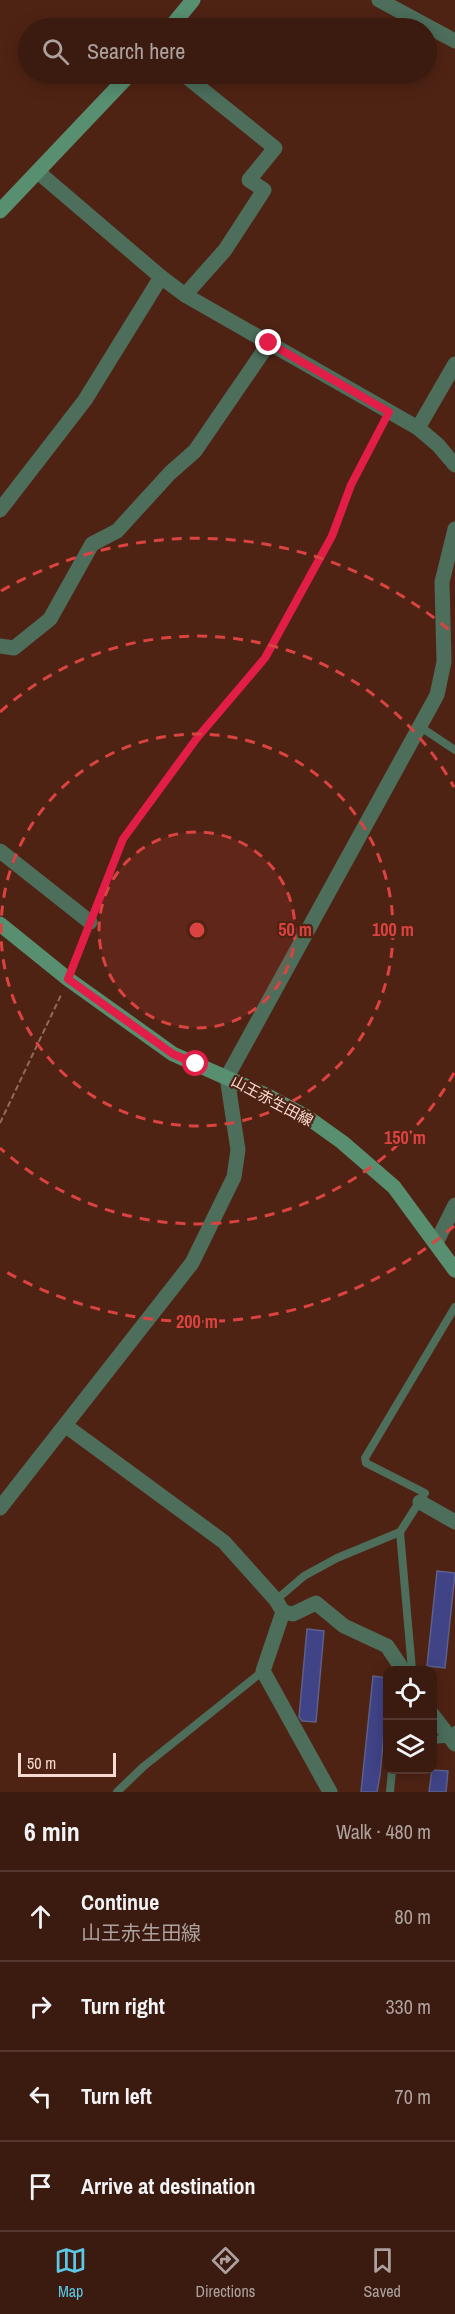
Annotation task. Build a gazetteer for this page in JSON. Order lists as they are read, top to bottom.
{
  "streets": {
    "main road": ["山王赤生田線"]
  },
  "scale_bar": "50 m",
  "page": {
    "search": "Search here",
    "scale": "50 m",
    "heading": ["6 min", "Walk · 480 m"],
    "list": [
      ["Continue", "山王赤生田線", "80 m"],
      ["Turn right", "330 m"],
      ["Turn left", "70 m"],
      "Arrive at destination"
    ],
    "nav": ["Map", "Directions", "Saved"]
  },
  "rings": [
    "50 m",
    "100 m",
    "150 m",
    "200 m"
  ]
}
